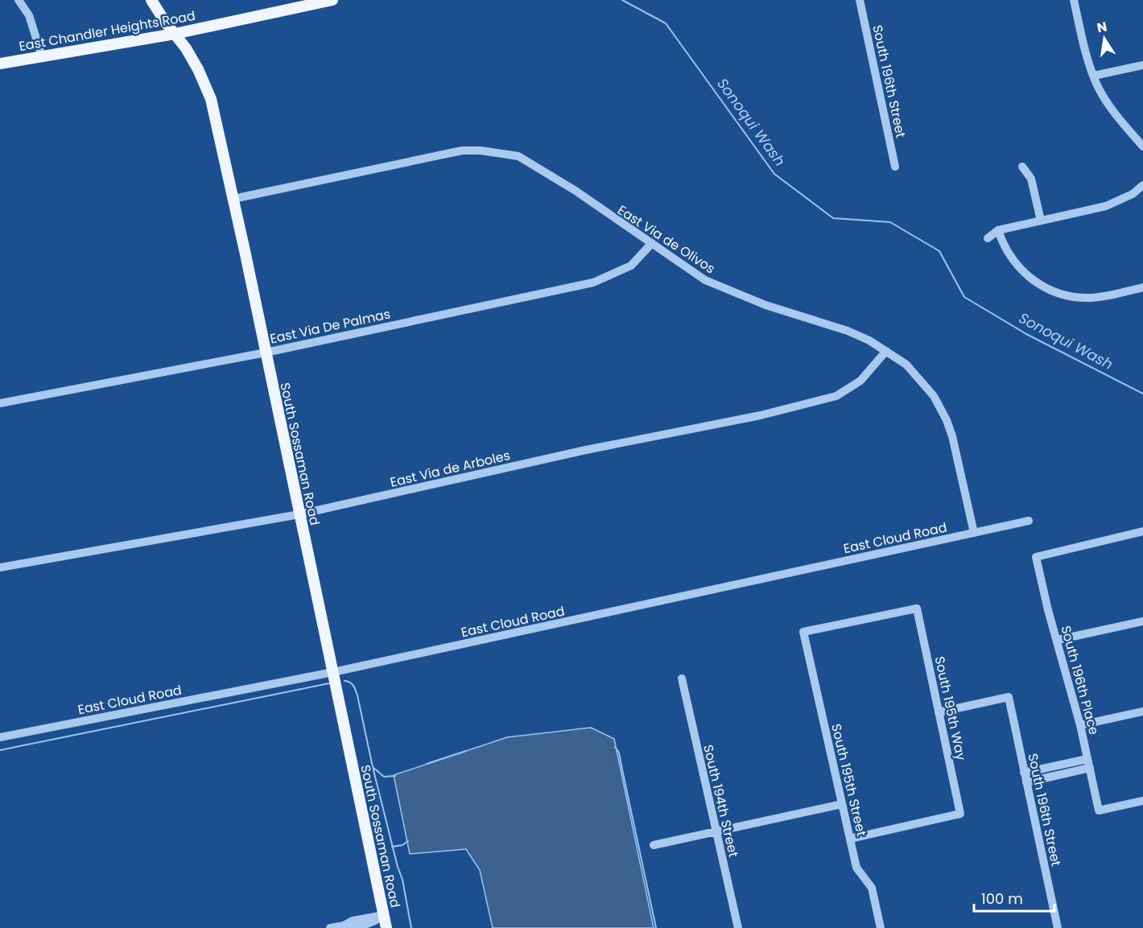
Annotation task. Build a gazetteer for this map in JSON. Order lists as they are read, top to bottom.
{
  "streets": {
    "main road": ["East Chandler Heights Road", "South Sossaman Road"],
    "street": [
      "South 196th Street",
      "East Via de Olivos",
      "East Via De Palmas",
      "East Via de Arboles",
      "East Cloud Road",
      "South 196th Place",
      "South 195th Way",
      "South 195th Street",
      "South 194th Street"
    ]
  },
  "crossings": [
    ["East Chandler Heights Road", "South Sossaman Road"],
    ["South 196th Street", "South 195th Way"],
    ["East Via de Olivos", "East Via De Palmas"],
    ["East Via de Olivos", "South Sossaman Road"],
    ["East Via de Olivos", "East Via de Arboles"],
    ["East Via de Olivos", "East Cloud Road"],
    ["East Via De Palmas", "South Sossaman Road"],
    ["South Sossaman Road", "East Via de Arboles"],
    ["South Sossaman Road", "East Cloud Road"],
    ["South 195th Way", "South 195th Street"]
  ],
  "water": ["Sonoqui Wash"],
  "scale_bar": "100 m",
  "north": "top"
}
